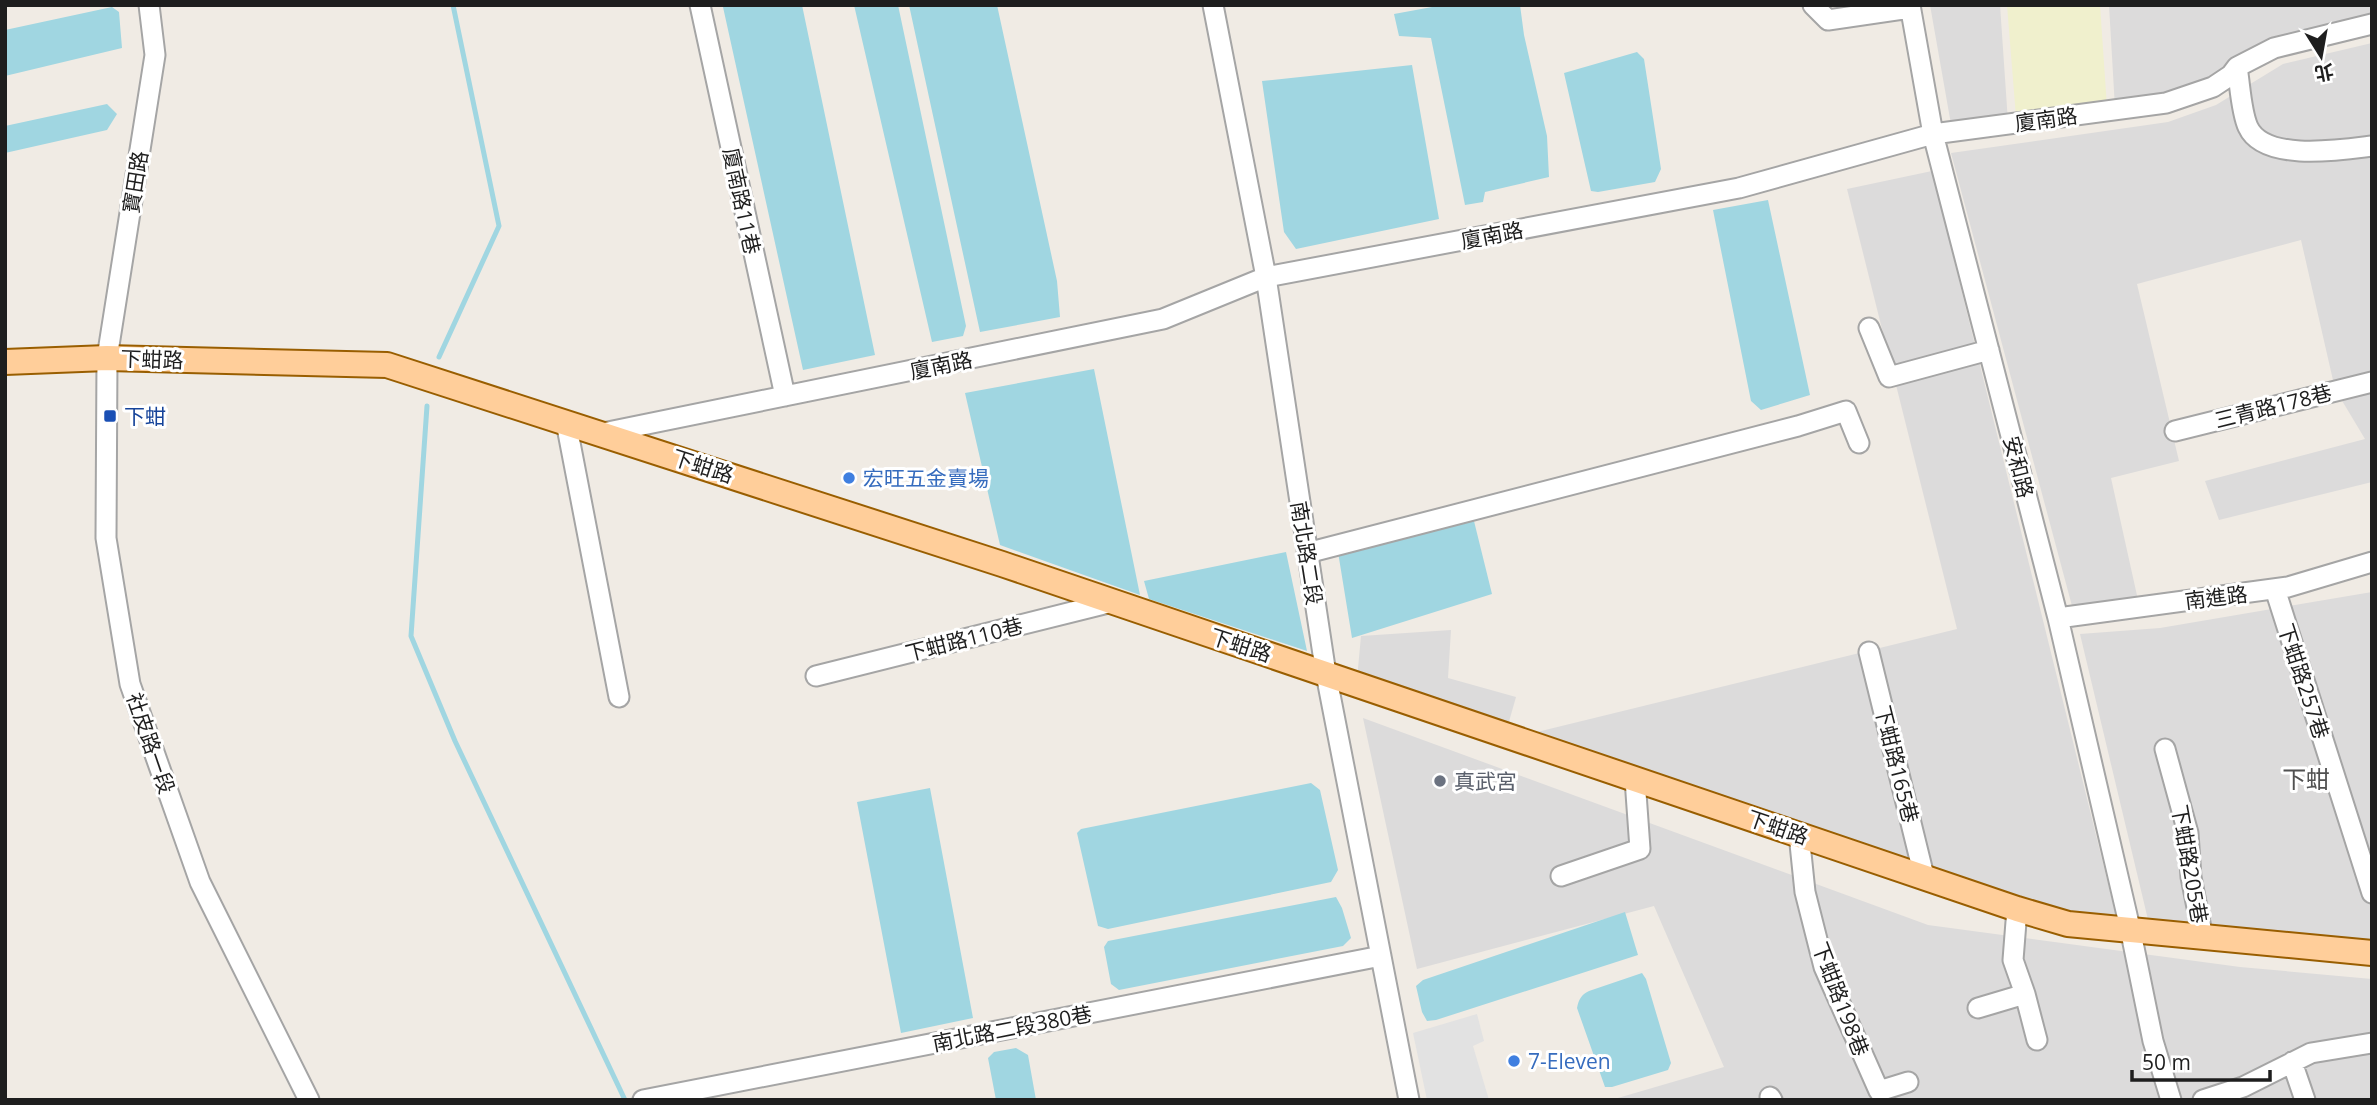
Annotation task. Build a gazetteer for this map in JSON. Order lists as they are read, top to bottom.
{
  "streets": {
    "main road": ["下蚶路"],
    "street": [
      "廈南路",
      "寶田路",
      "廈南路11巷",
      "三青路178巷",
      "安和路",
      "南北路二段",
      "南進路",
      "下蚶路110巷",
      "下蚶路257巷",
      "社皮路一段",
      "下蚶路165巷",
      "下蚶路205巷",
      "下蚶路198巷",
      "南北路二段380巷"
    ]
  },
  "crossings": [
    ["廈南路", "廈南路11巷"],
    ["廈南路", "下蚶路"],
    ["廈南路", "安和路"],
    ["廈南路", "南北路二段"],
    ["寶田路", "下蚶路"],
    ["寶田路", "社皮路一段"],
    ["下蚶路", "安和路"],
    ["下蚶路", "南北路二段"],
    ["下蚶路", "下蚶路110巷"],
    ["下蚶路", "社皮路一段"],
    ["下蚶路", "下蚶路165巷"],
    ["下蚶路", "下蚶路205巷"],
    ["下蚶路", "下蚶路198巷"],
    ["安和路", "南進路"],
    ["南北路二段", "南北路二段380巷"],
    ["南進路", "下蚶路257巷"]
  ],
  "districts": ["下蚶"],
  "places": {
    "transit": ["下蚶"],
    "other": ["宏旺五金賣場", "真武宮", "7-Eleven"]
  },
  "scale_bar": "50 m",
  "north": "bottom"
}
